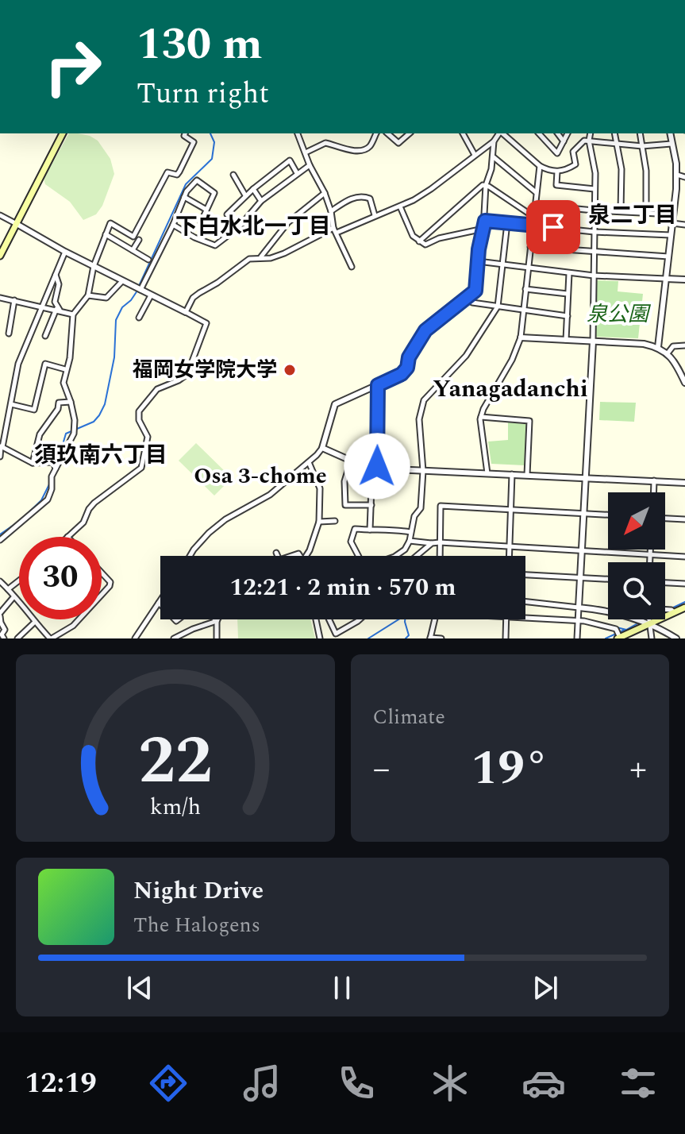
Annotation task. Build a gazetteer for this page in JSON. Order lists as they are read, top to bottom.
{
  "districts": [
    "泉二丁目",
    "下白水北一丁目",
    "Yanagadanchi",
    "須玖南六丁目",
    "Osa 3-chome"
  ],
  "parks": ["泉公園"],
  "places": ["福岡女学院大学"],
  "north": "bottom left",
  "page": {
    "turn": ["130 m", "Turn right"],
    "limit": "30",
    "trip": "12:21 · 2 min · 570 m",
    "tile": "Climate",
    "heat": ["−", "19°", "+"],
    "song": ["Night Drive", "The Halogens"],
    "tabs": "12:19",
    "gauge": ["22", "km/h"]
  }
}
